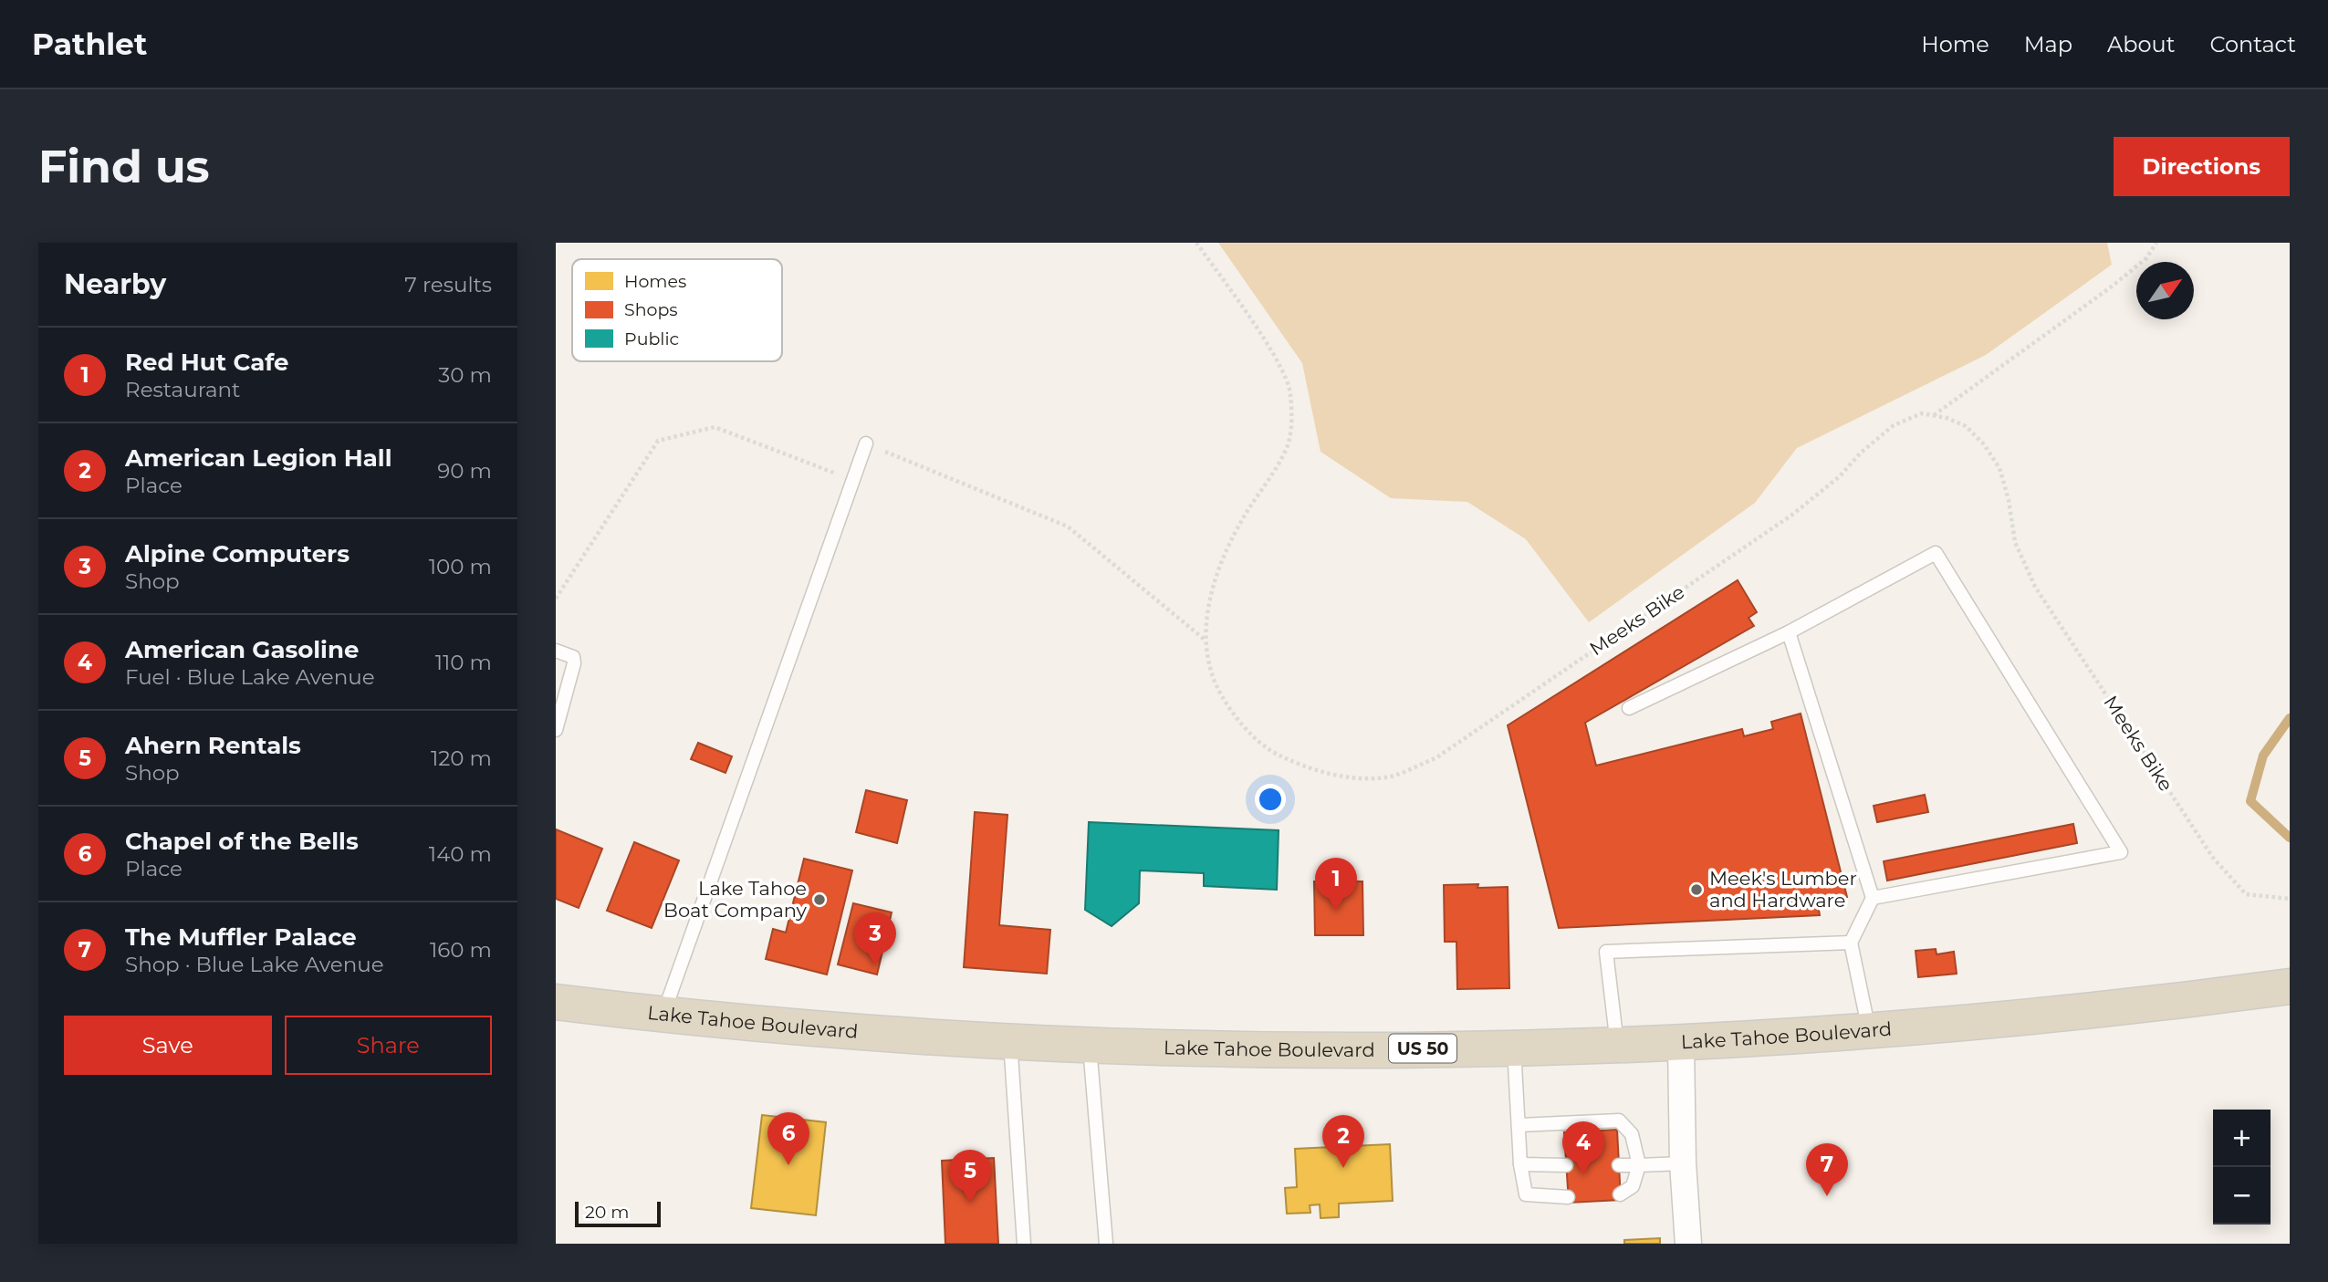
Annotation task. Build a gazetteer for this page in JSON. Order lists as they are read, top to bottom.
{
  "streets": {
    "highway": ["Lake Tahoe Boulevard", "US 50"],
    "path": ["Meeks Bike"]
  },
  "places": ["Meek's Lumber and Hardware", "Lake Tahoe Boat Company"],
  "legend": ["Homes", "Shops", "Public"],
  "scale_bar": "20 m",
  "north": "top right",
  "page": {
    "header": "Pathlet",
    "nav": [
      "Home",
      "Map",
      "About",
      "Contact"
    ],
    "buttons": [
      "Directions",
      ["Save", "Share"]
    ],
    "title": "Find us",
    "heading": ["Nearby", "7 results"],
    "list": [
      {
        "mark": "1",
        "name": "Red Hut Cafe",
        "note": "Restaurant",
        "value": "30 m"
      },
      {
        "mark": "2",
        "name": "American Legion Hall",
        "note": "Place",
        "value": "90 m"
      },
      {
        "mark": "3",
        "name": "Alpine Computers",
        "note": "Shop",
        "value": "100 m"
      },
      {
        "mark": "4",
        "name": "American Gasoline",
        "note": "Fuel · Blue Lake Avenue",
        "value": "110 m"
      },
      {
        "mark": "5",
        "name": "Ahern Rentals",
        "note": "Shop",
        "value": "120 m"
      },
      {
        "mark": "6",
        "name": "Chapel of the Bells",
        "note": "Place",
        "value": "140 m"
      },
      {
        "mark": "7",
        "name": "The Muffler Palace",
        "note": "Shop · Blue Lake Avenue",
        "value": "160 m"
      }
    ],
    "pins": [
      "1",
      "3",
      "6",
      "2",
      "4",
      "7",
      "5"
    ],
    "map_buttons": ["+", "−"],
    "scale": "20 m"
  }
}
